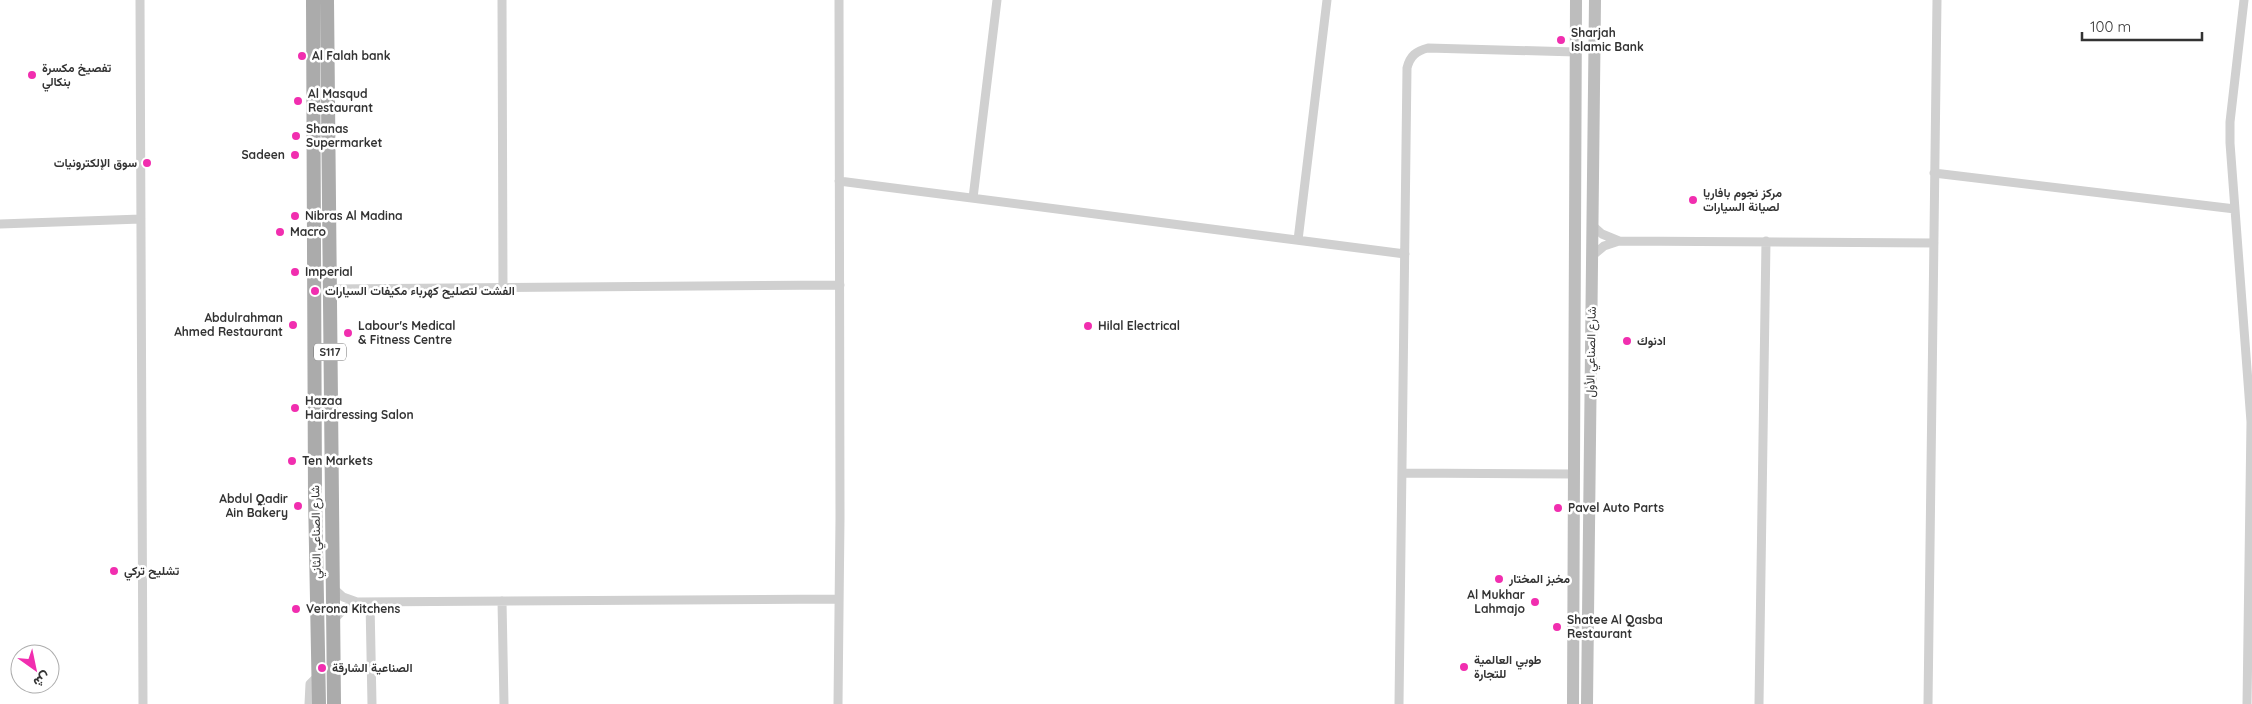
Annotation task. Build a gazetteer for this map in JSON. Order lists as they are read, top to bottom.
{
  "streets": {
    "main road": ["S117", "شارع الصناعي الأول", "شارع الصناعي الثاني"]
  },
  "places": [
    "Sharjah Islamic Bank",
    "Al Falah bank",
    "تفصيخ مكسرة بنكالي",
    "Al Masqud Restaurant",
    "Shanas Supermarket",
    "Sadeen",
    "سوق الإلكترونيات",
    "مركز نجوم بافاريا لصيانة السيارات",
    "Nibras Al Madina",
    "Macro",
    "Imperial",
    "الفشت لتصلیح کھرباء مکیفات السیارات",
    "Abdulrahman Ahmed Restaurant",
    "Hilal Electrical",
    "Labour's Medical & Fitness Centre",
    "ادنوك",
    "Hazaa Hairdressing Salon",
    "Ten Markets",
    "Abdul Qadir Ain Bakery",
    "Pavel Auto Parts",
    "تشليح تركي",
    "مخبز المختار",
    "Al Mukhar Lahmajo",
    "Verona Kitchens",
    "Shatee Al Qasba Restaurant",
    "طوبي العالمية للتجارة",
    "الصناعية الشارقة"
  ],
  "scale_bar": "100 m",
  "north": "bottom right"
}
